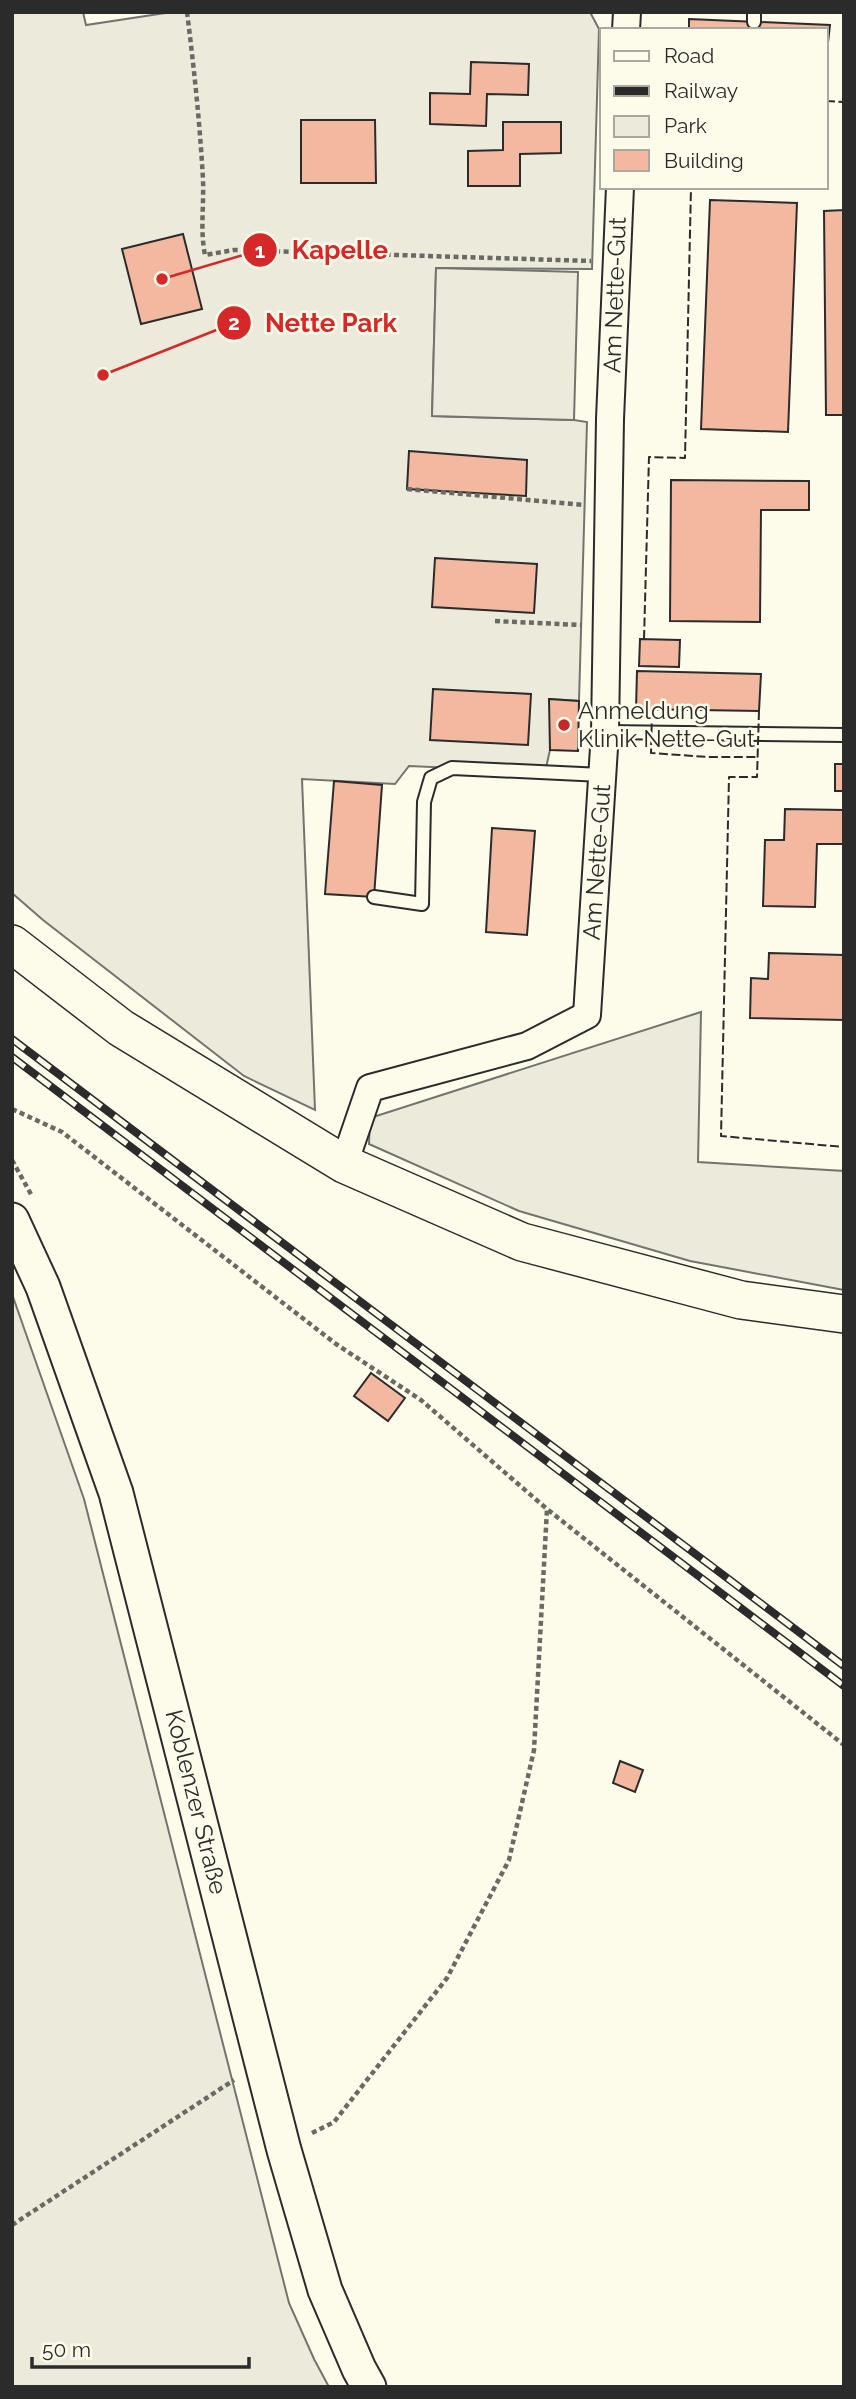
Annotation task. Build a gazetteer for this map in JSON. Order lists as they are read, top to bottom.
{
  "streets": {
    "street": ["Am Nette-Gut", "Koblenzer Straße"]
  },
  "places": ["Kapelle", "Nette Park", "Anmeldung Klinik Nette-Gut"],
  "legend": [
    "Road",
    "Railway",
    "Park",
    "Building"
  ],
  "scale_bar": "50 m"
}
